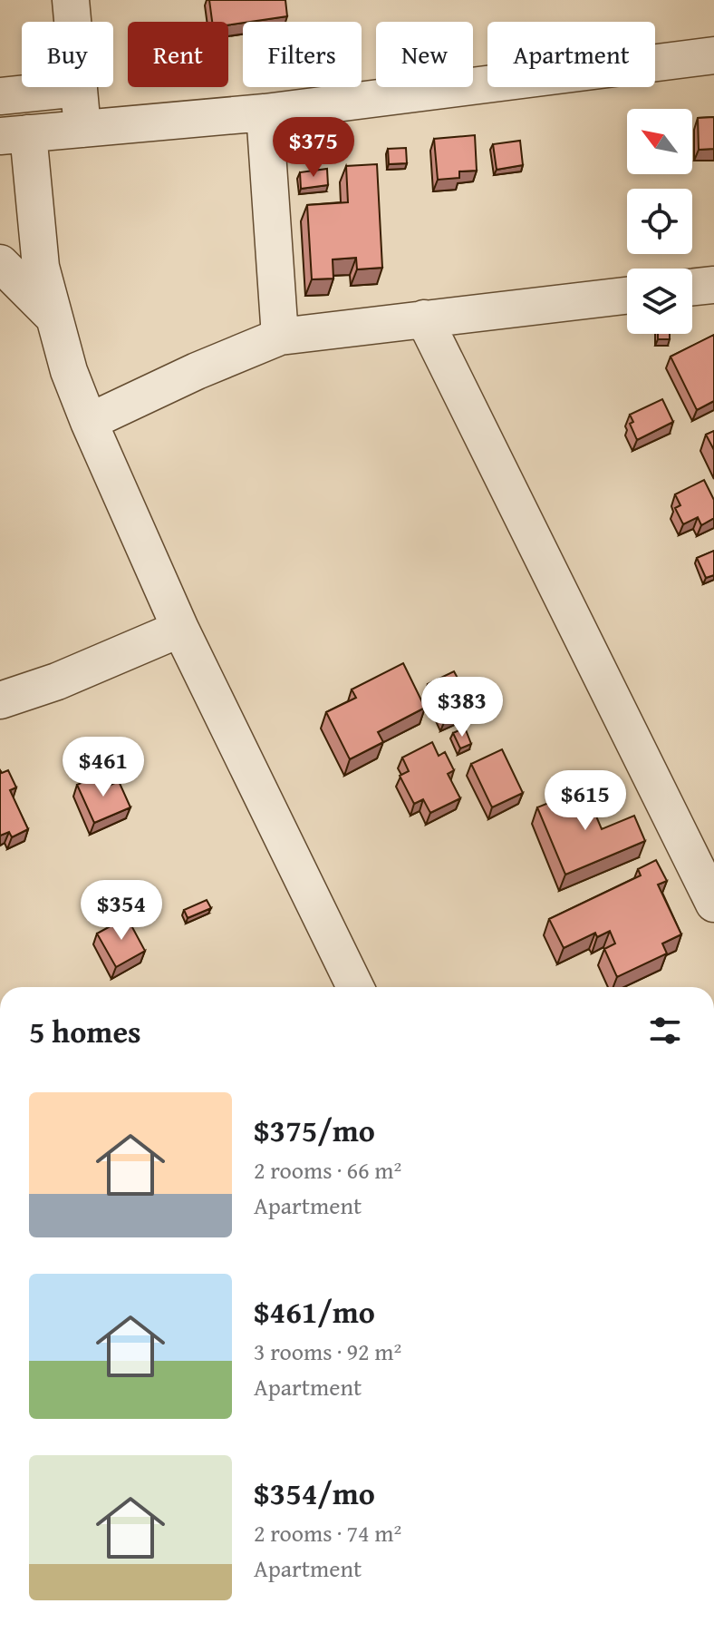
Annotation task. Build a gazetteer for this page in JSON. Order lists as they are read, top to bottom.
{
  "north": "top left",
  "page": {
    "chip": [
      "Buy",
      "Rent",
      "Filters",
      "New",
      "Apartment"
    ],
    "price": [
      "$375",
      "$383",
      "$461",
      "$615",
      "$354"
    ],
    "heading": "5 homes",
    "list": [
      {
        "name": "$375/mo",
        "note": "2 rooms · 66 m² · Apartment"
      },
      {
        "name": "$461/mo",
        "note": "3 rooms · 92 m² · Apartment"
      },
      {
        "name": "$354/mo",
        "note": "2 rooms · 74 m² · Apartment"
      }
    ]
  }
}
